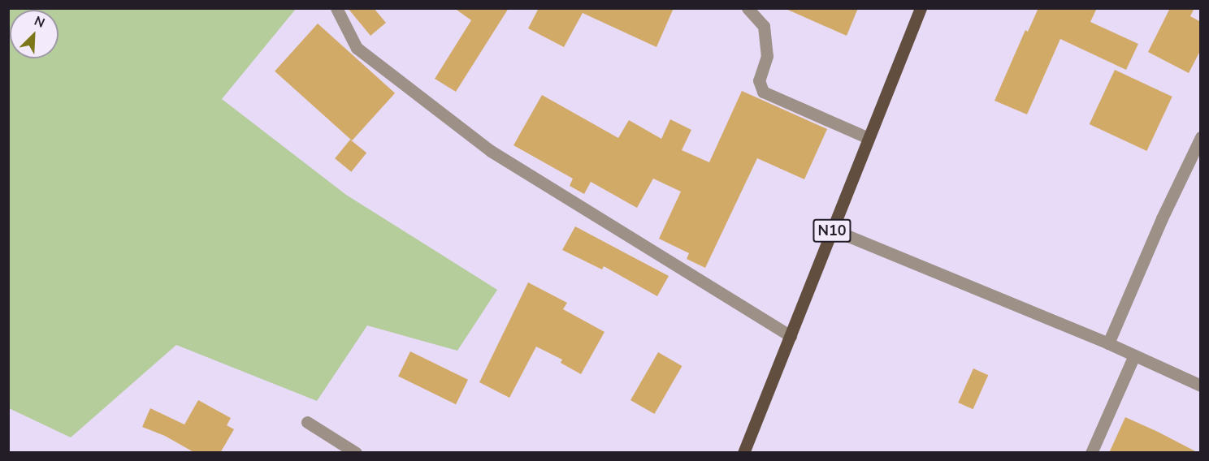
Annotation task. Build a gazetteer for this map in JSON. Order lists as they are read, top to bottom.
{
  "streets": {
    "main road": ["N10"]
  },
  "north": "top right"
}
